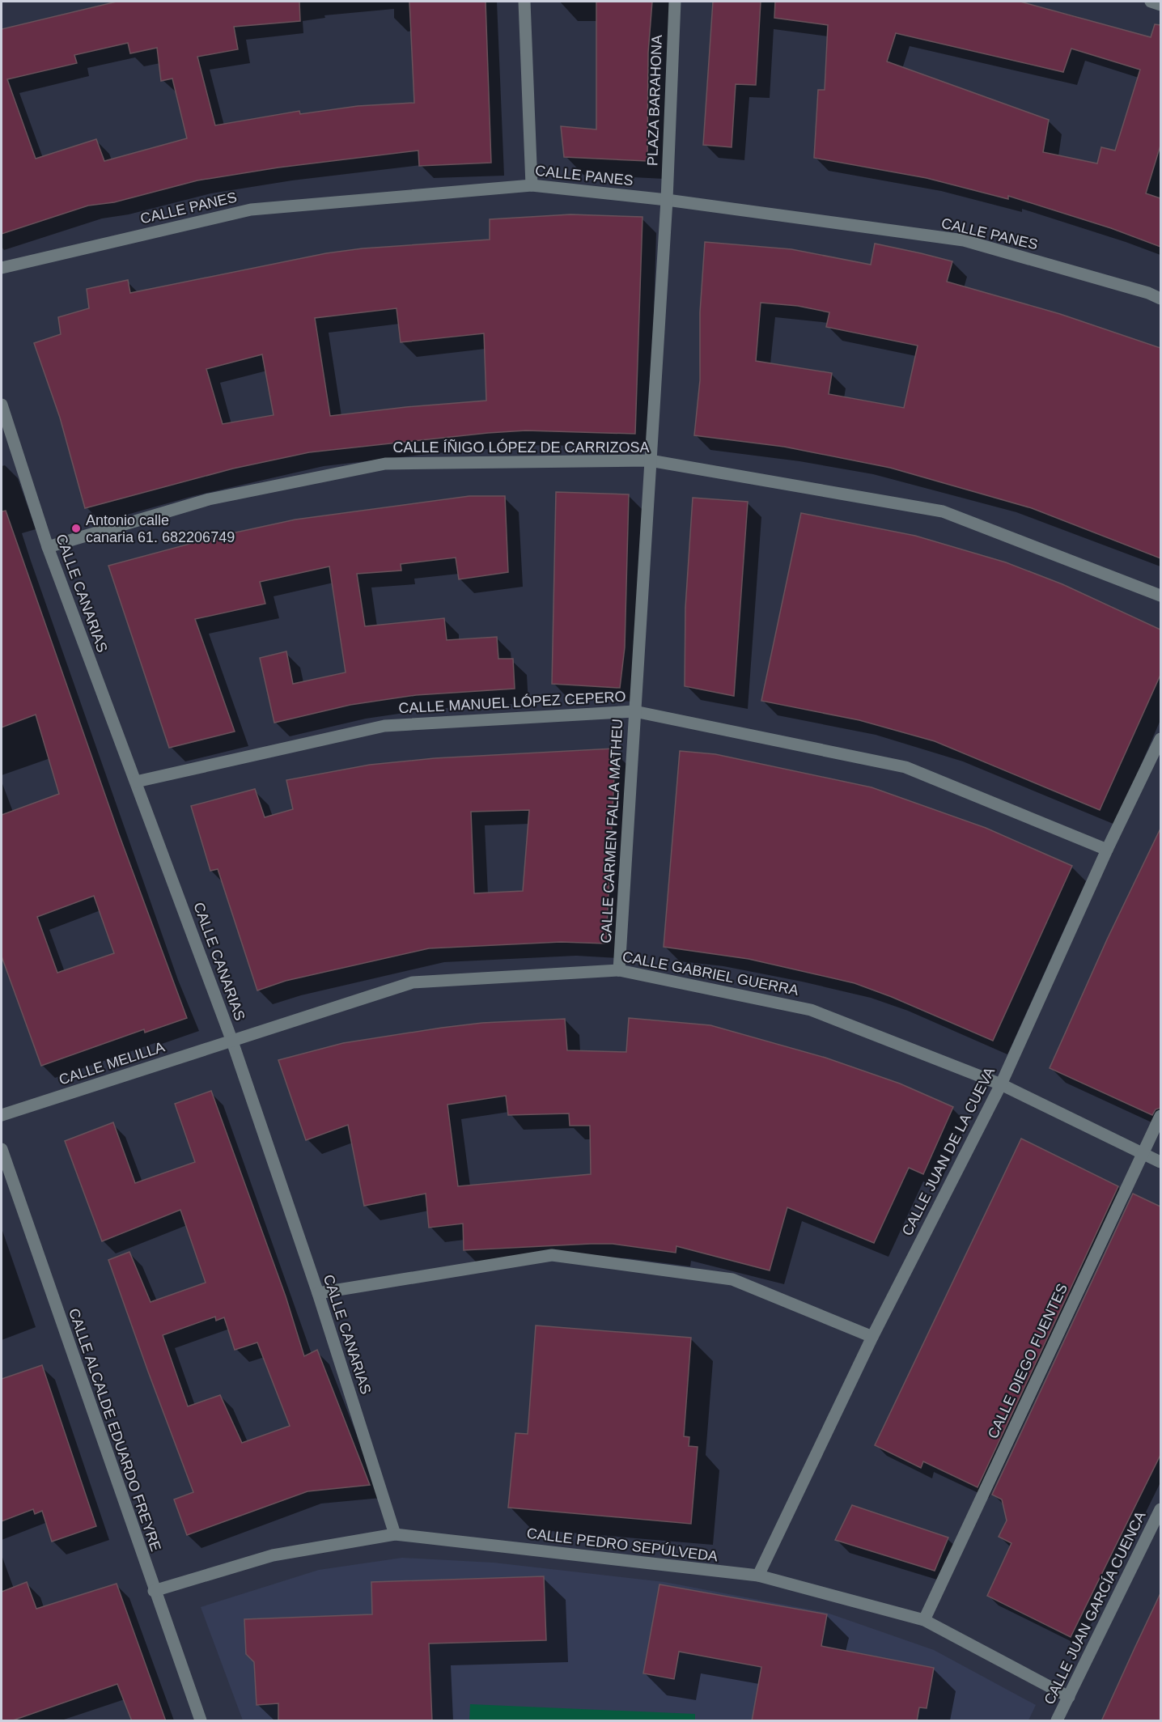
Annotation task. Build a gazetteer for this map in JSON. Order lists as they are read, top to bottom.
{
  "streets": {
    "street": [
      "PLAZA BARAHONA",
      "CALLE PANES",
      "CALLE ÍÑIGO LÓPEZ DE CARRIZOSA",
      "CALLE CANARIAS",
      "CALLE MANUEL LÓPEZ CEPERO",
      "CALLE CARMEN FALLA MATHEU",
      "CALLE GABRIEL GUERRA",
      "CALLE MELILLA",
      "CALLE JUAN DE LA CUEVA",
      "CALLE DIEGO FUENTES",
      "CALLE ALCALDE EDUARDO FREYRE",
      "CALLE PEDRO SEPÚLVEDA",
      "CALLE JUAN GARCÍA CUENCA"
    ]
  },
  "crossings": [
    ["PLAZA BARAHONA", "CALLE PANES"],
    ["PLAZA BARAHONA", "CALLE CARMEN FALLA MATHEU"],
    ["CALLE PANES", "CALLE CARMEN FALLA MATHEU"],
    ["CALLE ÍÑIGO LÓPEZ DE CARRIZOSA", "CALLE CANARIAS"],
    ["CALLE ÍÑIGO LÓPEZ DE CARRIZOSA", "CALLE CARMEN FALLA MATHEU"],
    ["CALLE CANARIAS", "CALLE MANUEL LÓPEZ CEPERO"],
    ["CALLE CANARIAS", "CALLE GABRIEL GUERRA"],
    ["CALLE CANARIAS", "CALLE MELILLA"],
    ["CALLE CANARIAS", "CALLE PEDRO SEPÚLVEDA"],
    ["CALLE MANUEL LÓPEZ CEPERO", "CALLE CARMEN FALLA MATHEU"],
    ["CALLE MANUEL LÓPEZ CEPERO", "CALLE JUAN DE LA CUEVA"],
    ["CALLE CARMEN FALLA MATHEU", "CALLE GABRIEL GUERRA"],
    ["CALLE GABRIEL GUERRA", "CALLE MELILLA"],
    ["CALLE GABRIEL GUERRA", "CALLE JUAN DE LA CUEVA"],
    ["CALLE GABRIEL GUERRA", "CALLE DIEGO FUENTES"],
    ["CALLE JUAN DE LA CUEVA", "CALLE PEDRO SEPÚLVEDA"],
    ["CALLE DIEGO FUENTES", "CALLE PEDRO SEPÚLVEDA"],
    ["CALLE ALCALDE EDUARDO FREYRE", "CALLE PEDRO SEPÚLVEDA"],
    ["CALLE PEDRO SEPÚLVEDA", "CALLE JUAN GARCÍA CUENCA"]
  ],
  "places": ["Antonio calle canaria 61. 682206749"]
}
